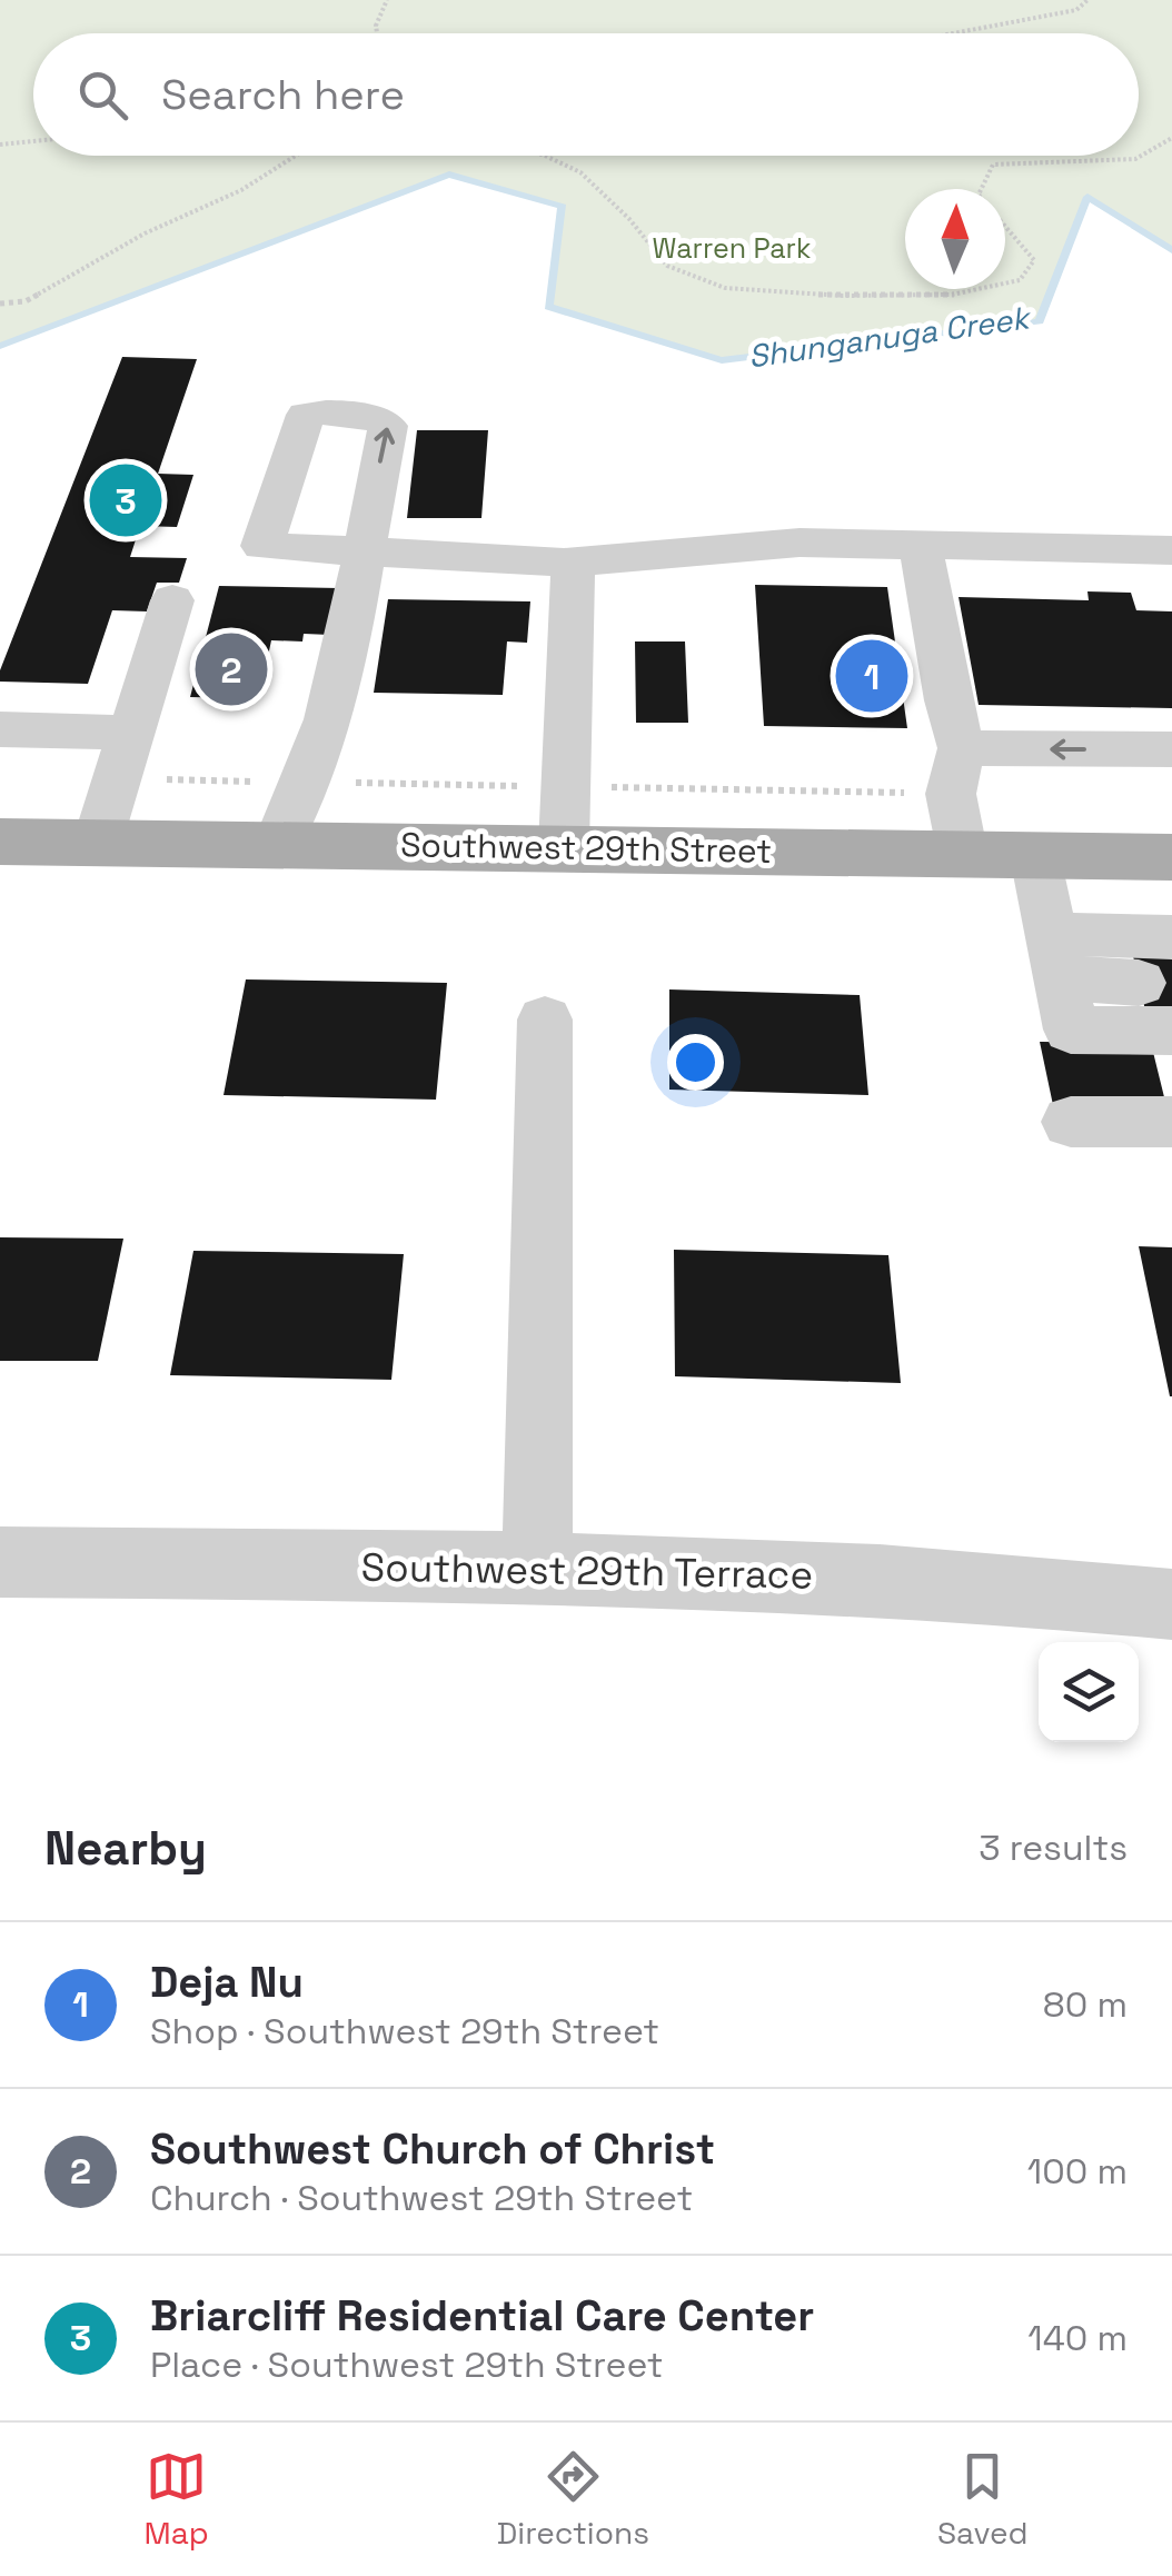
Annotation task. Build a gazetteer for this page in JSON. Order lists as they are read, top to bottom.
{
  "streets": {
    "main road": ["Southwest 29th Street"],
    "street": ["Southwest 29th Terrace"]
  },
  "water": ["Shunganuga Creek"],
  "parks": ["Warren Park"],
  "north": "top",
  "page": {
    "search": "Search here",
    "pins": ["3", "2", "1"],
    "heading": ["Nearby", "3 results"],
    "list": [
      {
        "mark": "1",
        "name": "Deja Nu",
        "note": "Shop · Southwest 29th Street",
        "value": "80 m"
      },
      {
        "mark": "2",
        "name": "Southwest Church of Christ",
        "note": "Church · Southwest 29th Street",
        "value": "100 m"
      },
      {
        "mark": "3",
        "name": "Briarcliff Residential Care Center",
        "note": "Place · Southwest 29th Street",
        "value": "140 m"
      }
    ],
    "nav": ["Map", "Directions", "Saved"]
  }
}
